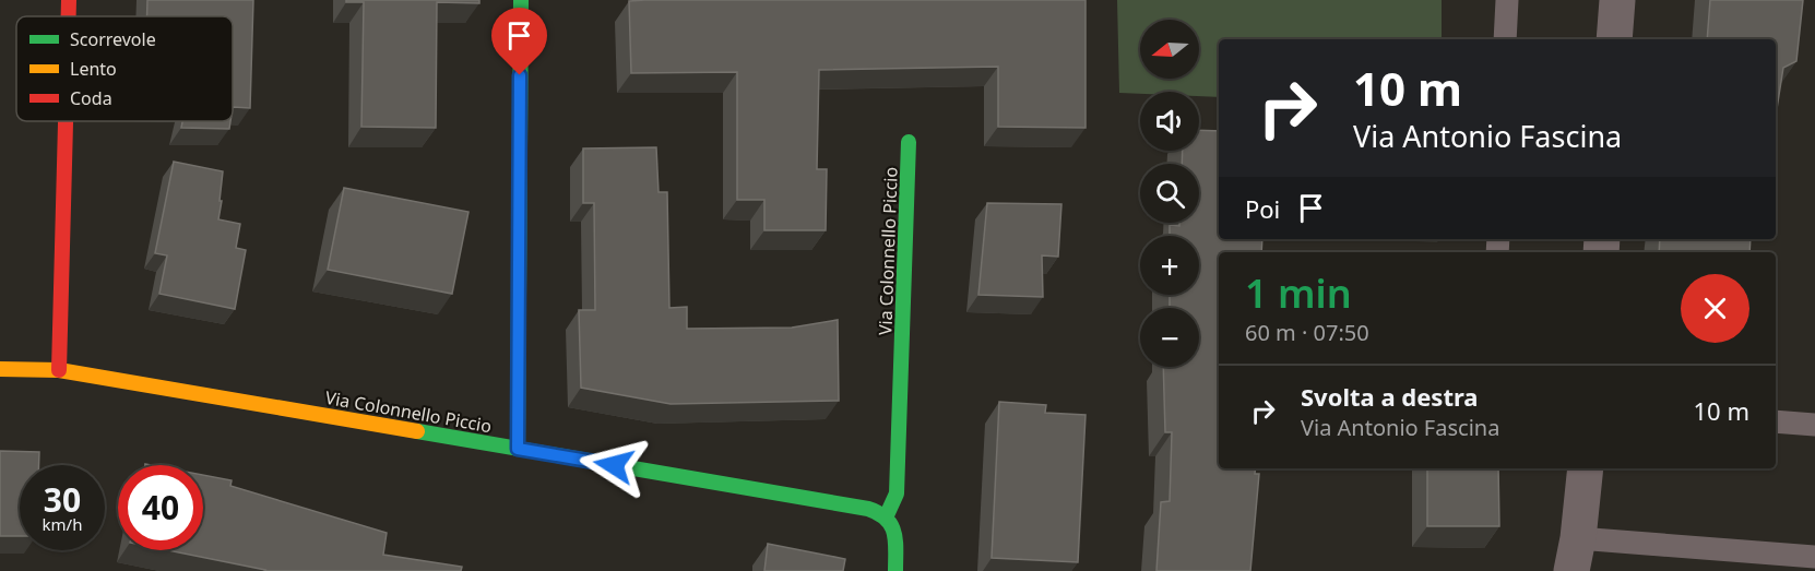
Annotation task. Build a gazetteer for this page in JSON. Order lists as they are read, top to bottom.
{
  "streets": {
    "street": ["Via Colonnello Piccio"]
  },
  "legend": ["Scorrevole", "Lento", "Coda"],
  "north": "left",
  "page": {
    "map_buttons": ["+", "−"],
    "turn": ["10 m", "Via Antonio Fascina"],
    "then": "Poi",
    "heading": ["1 min", "60 m · 07:50"],
    "list": [
      {
        "name": "Svolta a destra",
        "note": "Via Antonio Fascina",
        "value": "10 m"
      }
    ],
    "speed": "30 km/h",
    "limit": "40"
  }
}
